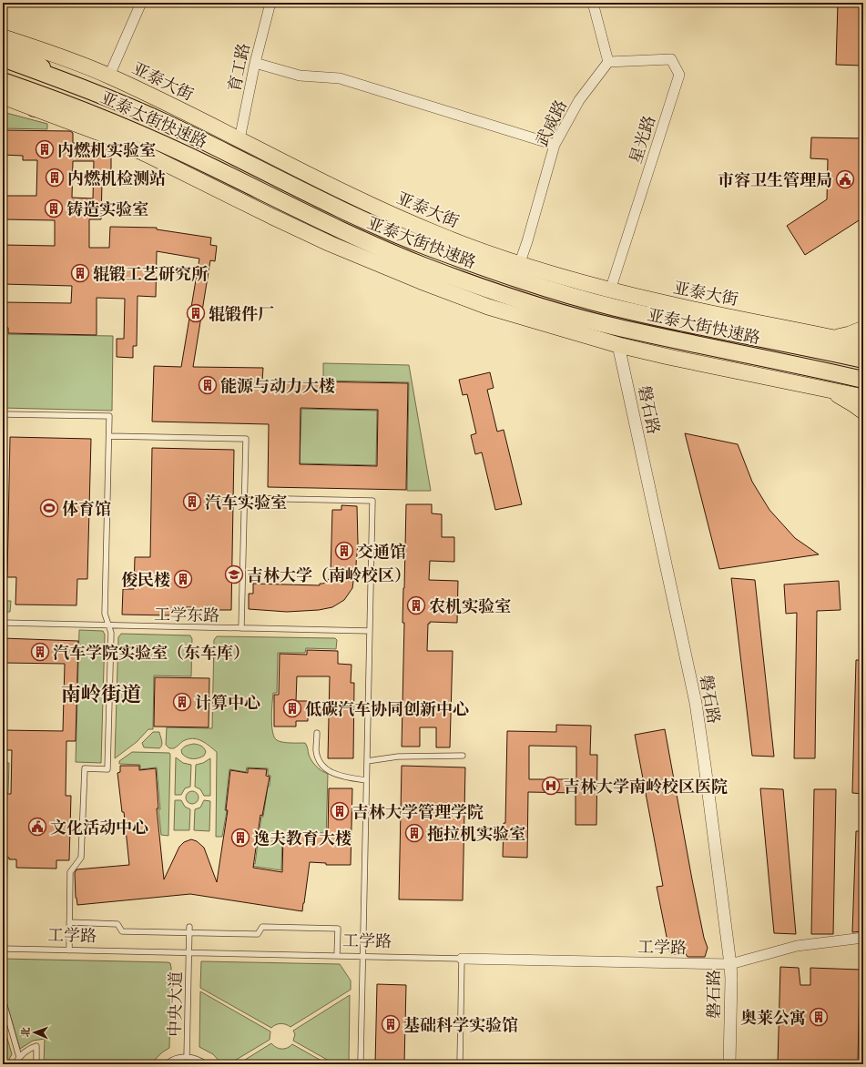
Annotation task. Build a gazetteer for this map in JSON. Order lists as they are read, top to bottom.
{
  "streets": {
    "highway": ["亚泰大街快速路"],
    "main road": ["亚泰大街"],
    "street": [
      "育工路",
      "武威路",
      "星光路",
      "磐石路",
      "工学路"
    ],
    "lane": ["工学东路", "中央大道"]
  },
  "crossings": [
    ["育工路", "亚泰大街"],
    ["亚泰大街", "武威路"],
    ["亚泰大街", "星光路"],
    ["武威路", "星光路"],
    ["磐石路", "工学路"],
    ["工学路", "中央大道"]
  ],
  "districts": ["南岭街道"],
  "places": {
    "building": [
      "内燃机实验室",
      "内燃机检测站",
      "铸造实验室",
      "辊锻工艺研究所",
      "辊锻件厂",
      "能源与动力大楼",
      "汽车实验室",
      "交通馆",
      "俊民楼",
      "农机实验室",
      "汽车学院实验室（东车库）",
      "计算中心",
      "低碳汽车协同创新中心",
      "吉林大学管理学院",
      "拖拉机实验室",
      "逸夫教育大楼",
      "奥莱公寓",
      "基础科学实验馆"
    ],
    "public building": ["市容卫生管理局", "文化活动中心"],
    "sports": ["体育馆"],
    "school or university": ["吉林大学（南岭校区）"],
    "hospital": ["吉林大学南岭校区医院"]
  },
  "north": "left"
}
